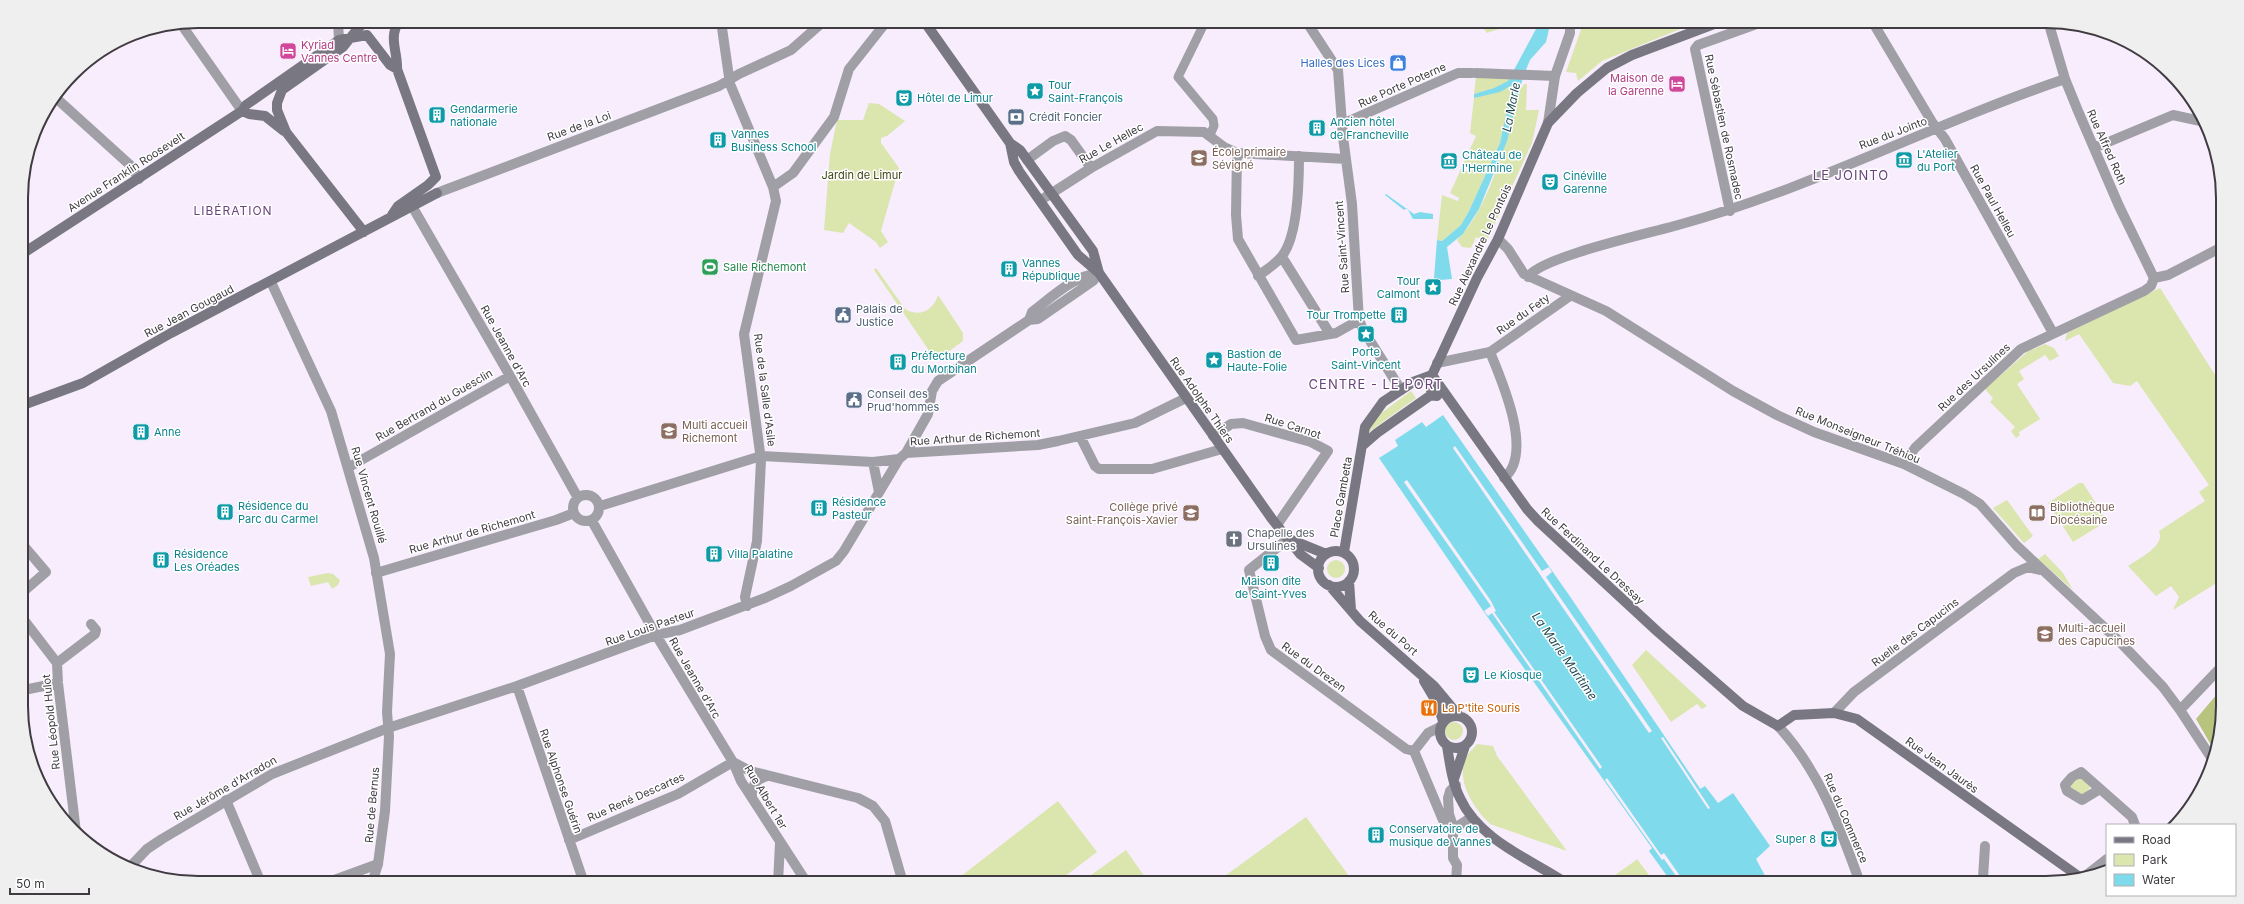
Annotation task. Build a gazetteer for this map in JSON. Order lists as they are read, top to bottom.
{
  "streets": {
    "main road": [
      "Avenue Franklin Roosevelt",
      "Rue Alexandre Le Pontois",
      "Rue Jean Gougaud",
      "Rue Adolphe Thiers",
      "Place Gambetta",
      "Rue Ferdinand Le Dressay",
      "Rue du Port",
      "Rue Jean Jaurès"
    ],
    "street": [
      "Rue Porte Poterne",
      "Rue de la Loi",
      "Rue Sébastien de Rosmadec",
      "Rue du Jointo",
      "Rue Le Hellec",
      "Rue Alfred Roth",
      "Rue Paul Helleu",
      "Rue Saint-Vincent",
      "Rue du Fety",
      "Rue Jeanne d'Arc",
      "Rue des Ursulines",
      "Rue de la Salle d'Asile",
      "Rue Bertrand du Guesclin",
      "Rue Carnot",
      "Rue Monseigneur Tréhiou",
      "Rue Arthur de Richemont",
      "Rue Vincent Rouillé",
      "Rue Louis Pasteur",
      "Ruelle des Capucins",
      "Rue du Drezen",
      "Rue Léopold Hulot",
      "Rue Alphonse Guérin",
      "Rue Jérôme d'Arradon",
      "Rue René Descartes",
      "Rue Albert 1er",
      "Rue de Bernus",
      "Rue du Commerce"
    ]
  },
  "crossings": [
    ["Rue Porte Poterne", "Rue Saint-Vincent"],
    ["Rue de la Loi", "Rue de la Salle d'Asile"],
    ["Rue Sébastien de Rosmadec", "Rue du Jointo"],
    ["Rue du Jointo", "Rue Alfred Roth"],
    ["Rue du Jointo", "Rue Paul Helleu"],
    ["Rue du Jointo", "Rue Monseigneur Tréhiou"],
    ["Rue Le Hellec", "Rue Adolphe Thiers"],
    ["Rue Alfred Roth", "Rue des Ursulines"],
    ["Rue Paul Helleu", "Rue des Ursulines"],
    ["Rue Alexandre Le Pontois", "Rue Monseigneur Tréhiou"],
    ["Rue Alexandre Le Pontois", "Place Gambetta"],
    ["Rue Saint-Vincent", "Place Gambetta"],
    ["Rue Jean Gougaud", "Rue Vincent Rouillé"],
    ["Rue du Fety", "Rue Monseigneur Tréhiou"],
    ["Rue Jeanne d'Arc", "Rue Bertrand du Guesclin"],
    ["Rue Jeanne d'Arc", "Rue Arthur de Richemont"],
    ["Rue Jeanne d'Arc", "Rue Louis Pasteur"],
    ["Rue Jeanne d'Arc", "Rue René Descartes"],
    ["Rue Jeanne d'Arc", "Rue Albert 1er"],
    ["Rue des Ursulines", "Rue Monseigneur Tréhiou"],
    ["Rue de la Salle d'Asile", "Rue Arthur de Richemont"],
    ["Rue de la Salle d'Asile", "Rue Louis Pasteur"],
    ["Rue Adolphe Thiers", "Rue Carnot"],
    ["Rue Adolphe Thiers", "Rue Arthur de Richemont"],
    ["Rue Adolphe Thiers", "Rue Louis Pasteur"],
    ["Rue Adolphe Thiers", "Rue du Drezen"],
    ["Rue Bertrand du Guesclin", "Rue Vincent Rouillé"],
    ["Rue Monseigneur Tréhiou", "Ruelle des Capucins"],
    ["Rue Arthur de Richemont", "Rue Vincent Rouillé"],
    ["Rue Arthur de Richemont", "Rue Louis Pasteur"],
    ["Rue Vincent Rouillé", "Rue Louis Pasteur"],
    ["Rue Vincent Rouillé", "Rue Jérôme d'Arradon"],
    ["Rue Vincent Rouillé", "Rue de Bernus"],
    ["Place Gambetta", "Rue du Port"],
    ["Rue Ferdinand Le Dressay", "Rue Jean Jaurès"],
    ["Rue Ferdinand Le Dressay", "Rue du Commerce"],
    ["Rue Louis Pasteur", "Rue Alphonse Guérin"],
    ["Rue Louis Pasteur", "Rue Jérôme d'Arradon"],
    ["Rue Louis Pasteur", "Rue de Bernus"],
    ["Ruelle des Capucins", "Rue Jean Jaurès"],
    ["Rue Jean Jaurès", "Rue du Commerce"],
    ["Rue Alphonse Guérin", "Rue René Descartes"],
    ["Rue Jérôme d'Arradon", "Rue de Bernus"],
    ["Rue René Descartes", "Rue Albert 1er"]
  ],
  "districts": ["LE JOINTO", "LIBÉRATION", "CENTRE - LE PORT"],
  "water": ["La Marle", "La Marle Maritime"],
  "parks": ["Jardin de Limur"],
  "places": {
    "hotel": ["Kyriad Vannes Centre", "Maison de la Garenne"],
    "shop": ["Halles des Lices"],
    "place": [
      "Tour Saint-François",
      "Tour Calmont",
      "Porte Saint-Vincent",
      "Bastion de Haute-Folie"
    ],
    "theatre": [
      "Hôtel de Limur",
      "Cinéville Garenne",
      "Le Kiosque",
      "Super 8"
    ],
    "building": [
      "Gendarmerie nationale",
      "Ancien hôtel de Francheville",
      "Vannes Business School",
      "Vannes République",
      "Tour Trompette",
      "Préfecture du Morbihan",
      "Anne",
      "Résidence Pasteur",
      "Résidence du Parc du Carmel",
      "Villa Palatine",
      "Résidence Les Oréades",
      "Maison dite de Saint-Yves",
      "Conservatoire de musique de Vannes"
    ],
    "bank": ["Crédit Foncier"],
    "school or university": [
      "École primaire Sévigné",
      "Multi accueil Richemont",
      "Collège privé Saint-François-Xavier",
      "Multi-accueil des Capucines"
    ],
    "museum": ["L'Atelier du Port", "Château de l'Hermine"],
    "sports": ["Salle Richemont"],
    "public building": ["Palais de Justice", "Conseil des Prud'hommes"],
    "library": ["Bibliothèque Diocésaine"],
    "church": ["Chapelle des Ursulines"],
    "restaurant": ["La P'tite Souris"]
  },
  "legend": ["Road", "Park", "Water"],
  "scale_bar": "50 m"
}
